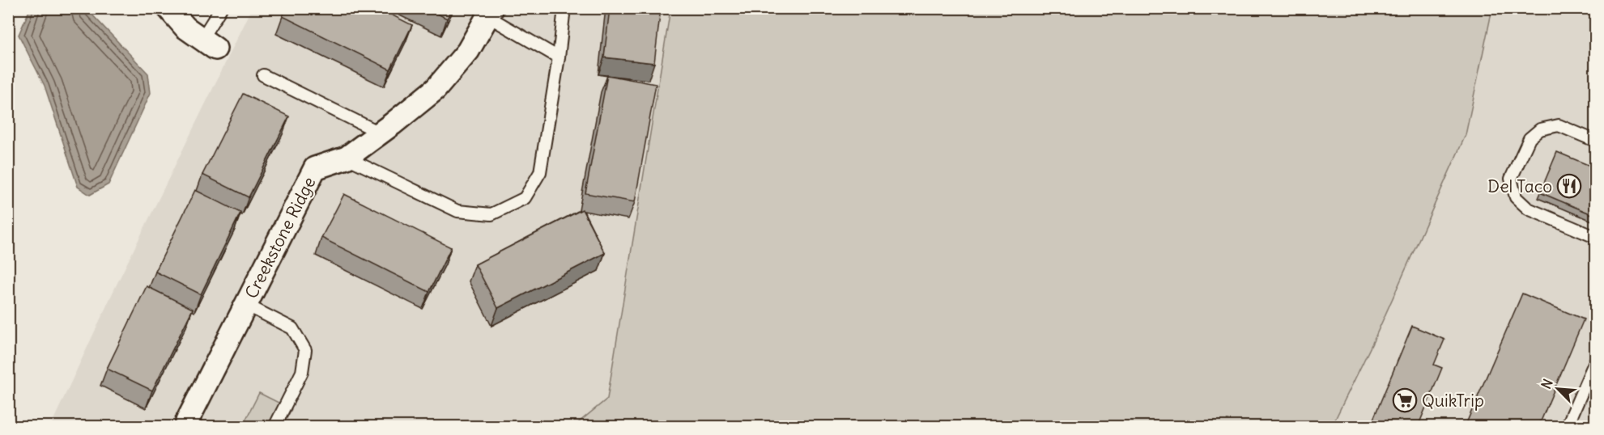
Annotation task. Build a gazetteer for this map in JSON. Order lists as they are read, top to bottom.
{
  "streets": {
    "street": ["Creekstone Ridge"]
  },
  "places": {
    "restaurant": ["Del Taco"],
    "supermarket": ["QuikTrip"]
  },
  "north": "top left"
}
